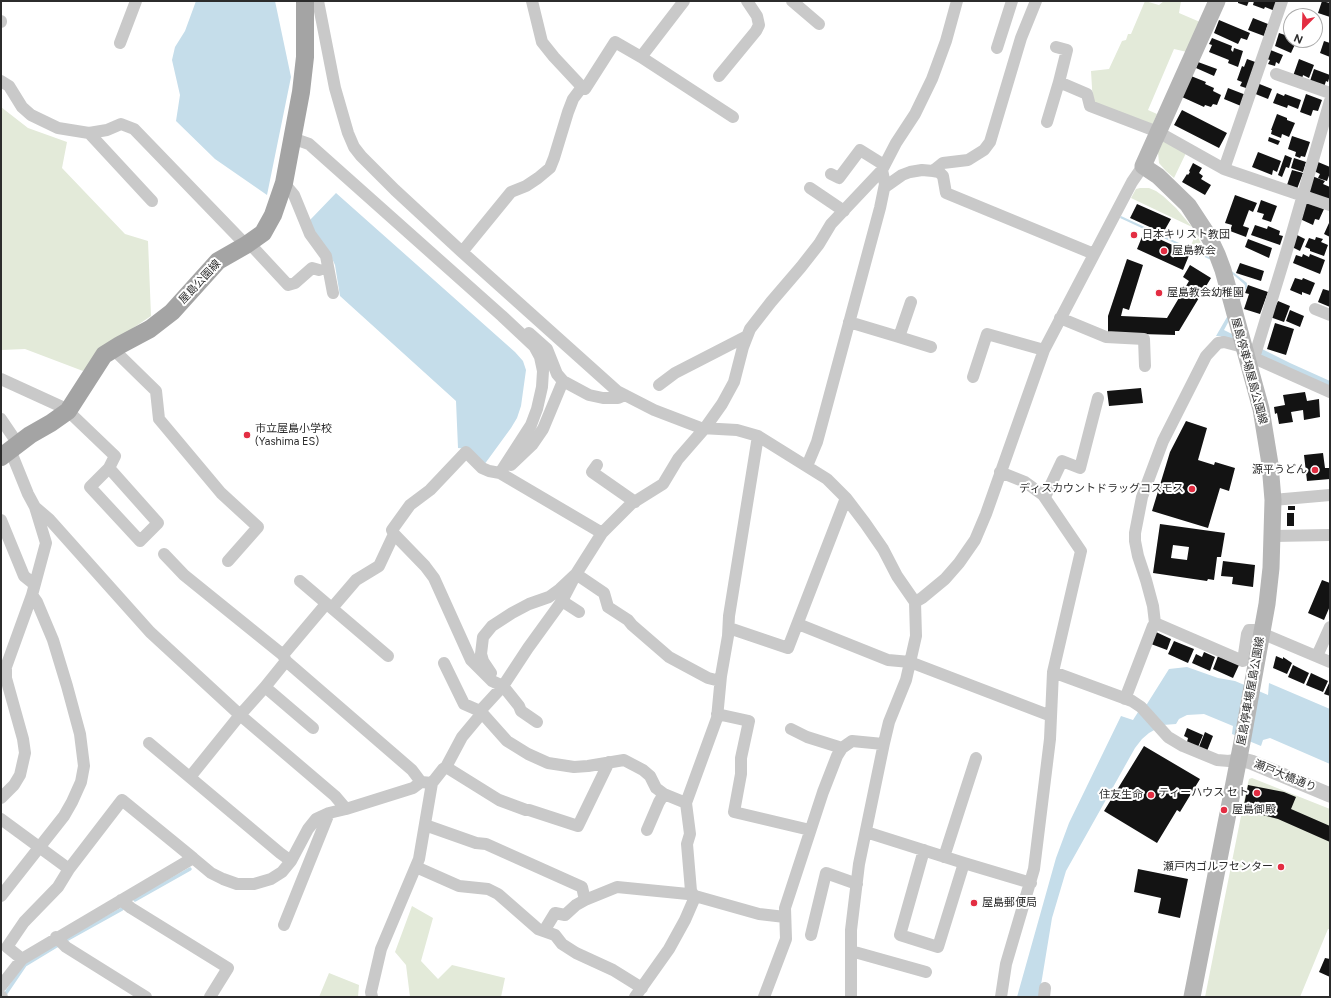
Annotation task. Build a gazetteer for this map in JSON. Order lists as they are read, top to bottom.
{
  "streets": {
    "main road": ["屋島公園線", "屋島停車場屋島公園線"],
    "street": ["瀬戸大橋通り"]
  },
  "crossings": [
    ["屋島停車場屋島公園線", "瀬戸大橋通り"]
  ],
  "places": [
    "日本キリスト教団",
    "屋島教会",
    "屋島教会幼稚園",
    "市立屋島小学校 (Yashima ES)",
    "源平うどん",
    "ディスカウントドラッグコスモス",
    "ティーハウス セト",
    "住友生命",
    "屋島御殿",
    "瀬戸内ゴルフセンター",
    "屋島郵便局"
  ],
  "north": "bottom left"
}
